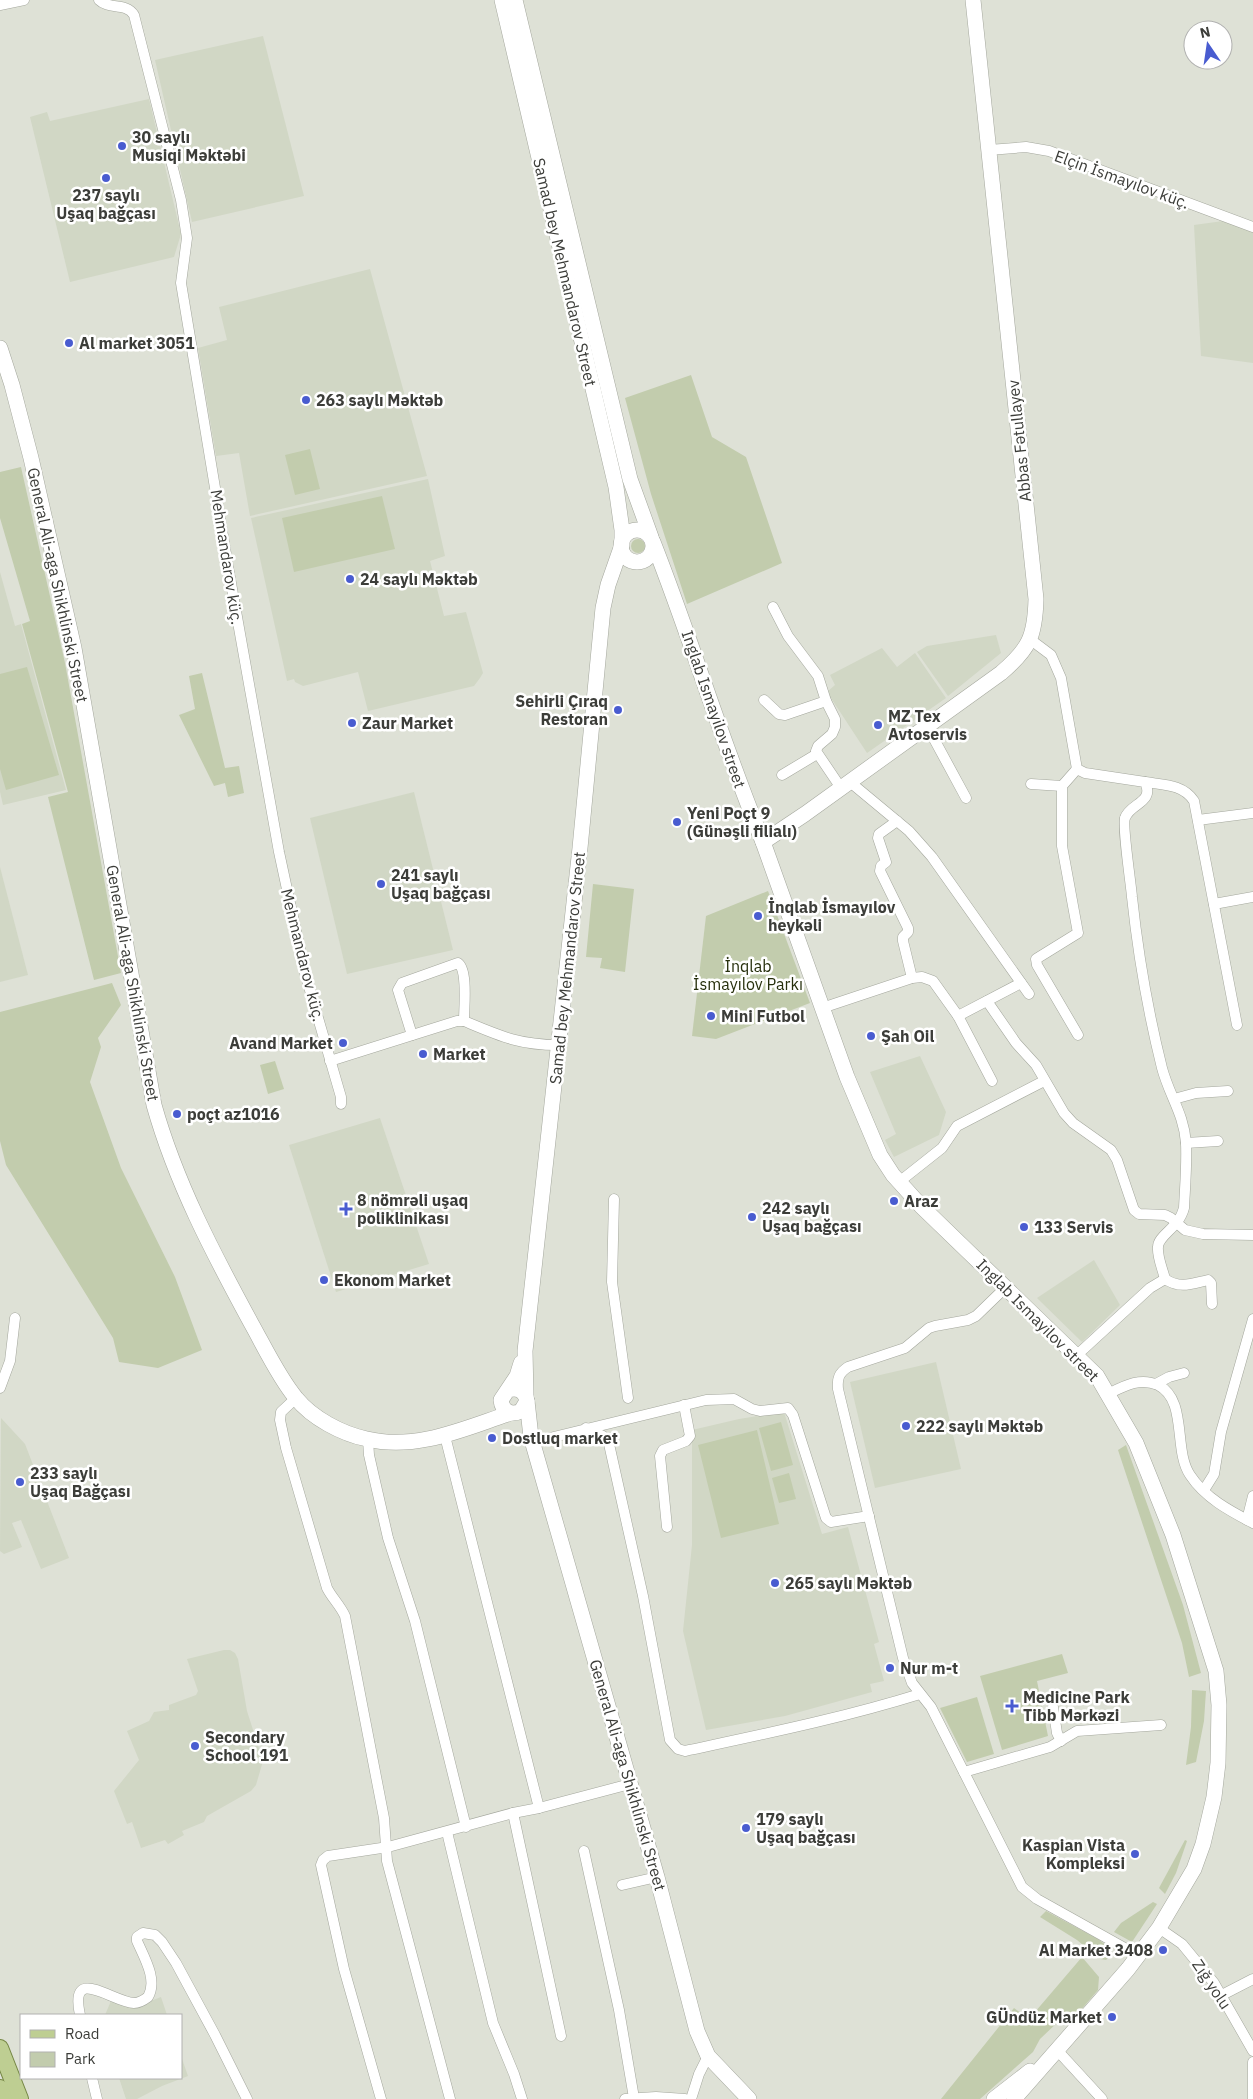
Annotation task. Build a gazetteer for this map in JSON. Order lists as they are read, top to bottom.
{
  "streets": {
    "main road": [
      "Samad bey Mehmandarov Street",
      "Abbas Fətullayev",
      "General Ali-aga Shikhlinski Street",
      "Inglab Ismayilov street"
    ],
    "street": ["Elçin İsmayılov küç.", "Mehmandarov küç.", "Zığ yolu"]
  },
  "crossings": [
    ["Elçin İsmayılov küç.", "Abbas Fətullayev"],
    ["Samad bey Mehmandarov Street", "Inglab Ismayilov street"],
    ["Abbas Fətullayev", "Inglab Ismayilov street"],
    ["Inglab Ismayilov street", "Zığ yolu"]
  ],
  "parks": ["İnqlab İsmayılov Parkı"],
  "places": {
    "other": [
      "30 saylı Musiqi Məktəbi",
      "237 saylı Uşaq bağçası",
      "Al market 3051",
      "263 saylı Məktəb",
      "24 saylı Məktəb",
      "Sehirli Çıraq Restoran",
      "Zaur Market",
      "MZ Tex Avtoservis",
      "Yeni Poçt 9 (Günəşli filialı)",
      "241 saylı Uşaq bağçası",
      "İnqlab İsmayılov heykəli",
      "Mini Futbol",
      "Şah Oil",
      "Avand Market",
      "Market",
      "poçt az1016",
      "Araz",
      "242 saylı Uşaq bağçası",
      "133 Servis",
      "Ekonom Market",
      "222 saylı Məktəb",
      "Dostluq market",
      "233 saylı Uşaq Bağçası",
      "265 saylı Məktəb",
      "Nur m-t",
      "Secondary School 191",
      "179 saylı Uşaq bağçası",
      "Kaspian Vista Kompleksi",
      "Al Market 3408",
      "GÜndüz Market"
    ],
    "health": ["8 nömrəli uşaq poliklinikası", "Medicine Park Tibb Mərkəzi"]
  },
  "legend": ["Road", "Park"],
  "north": "top"
}
